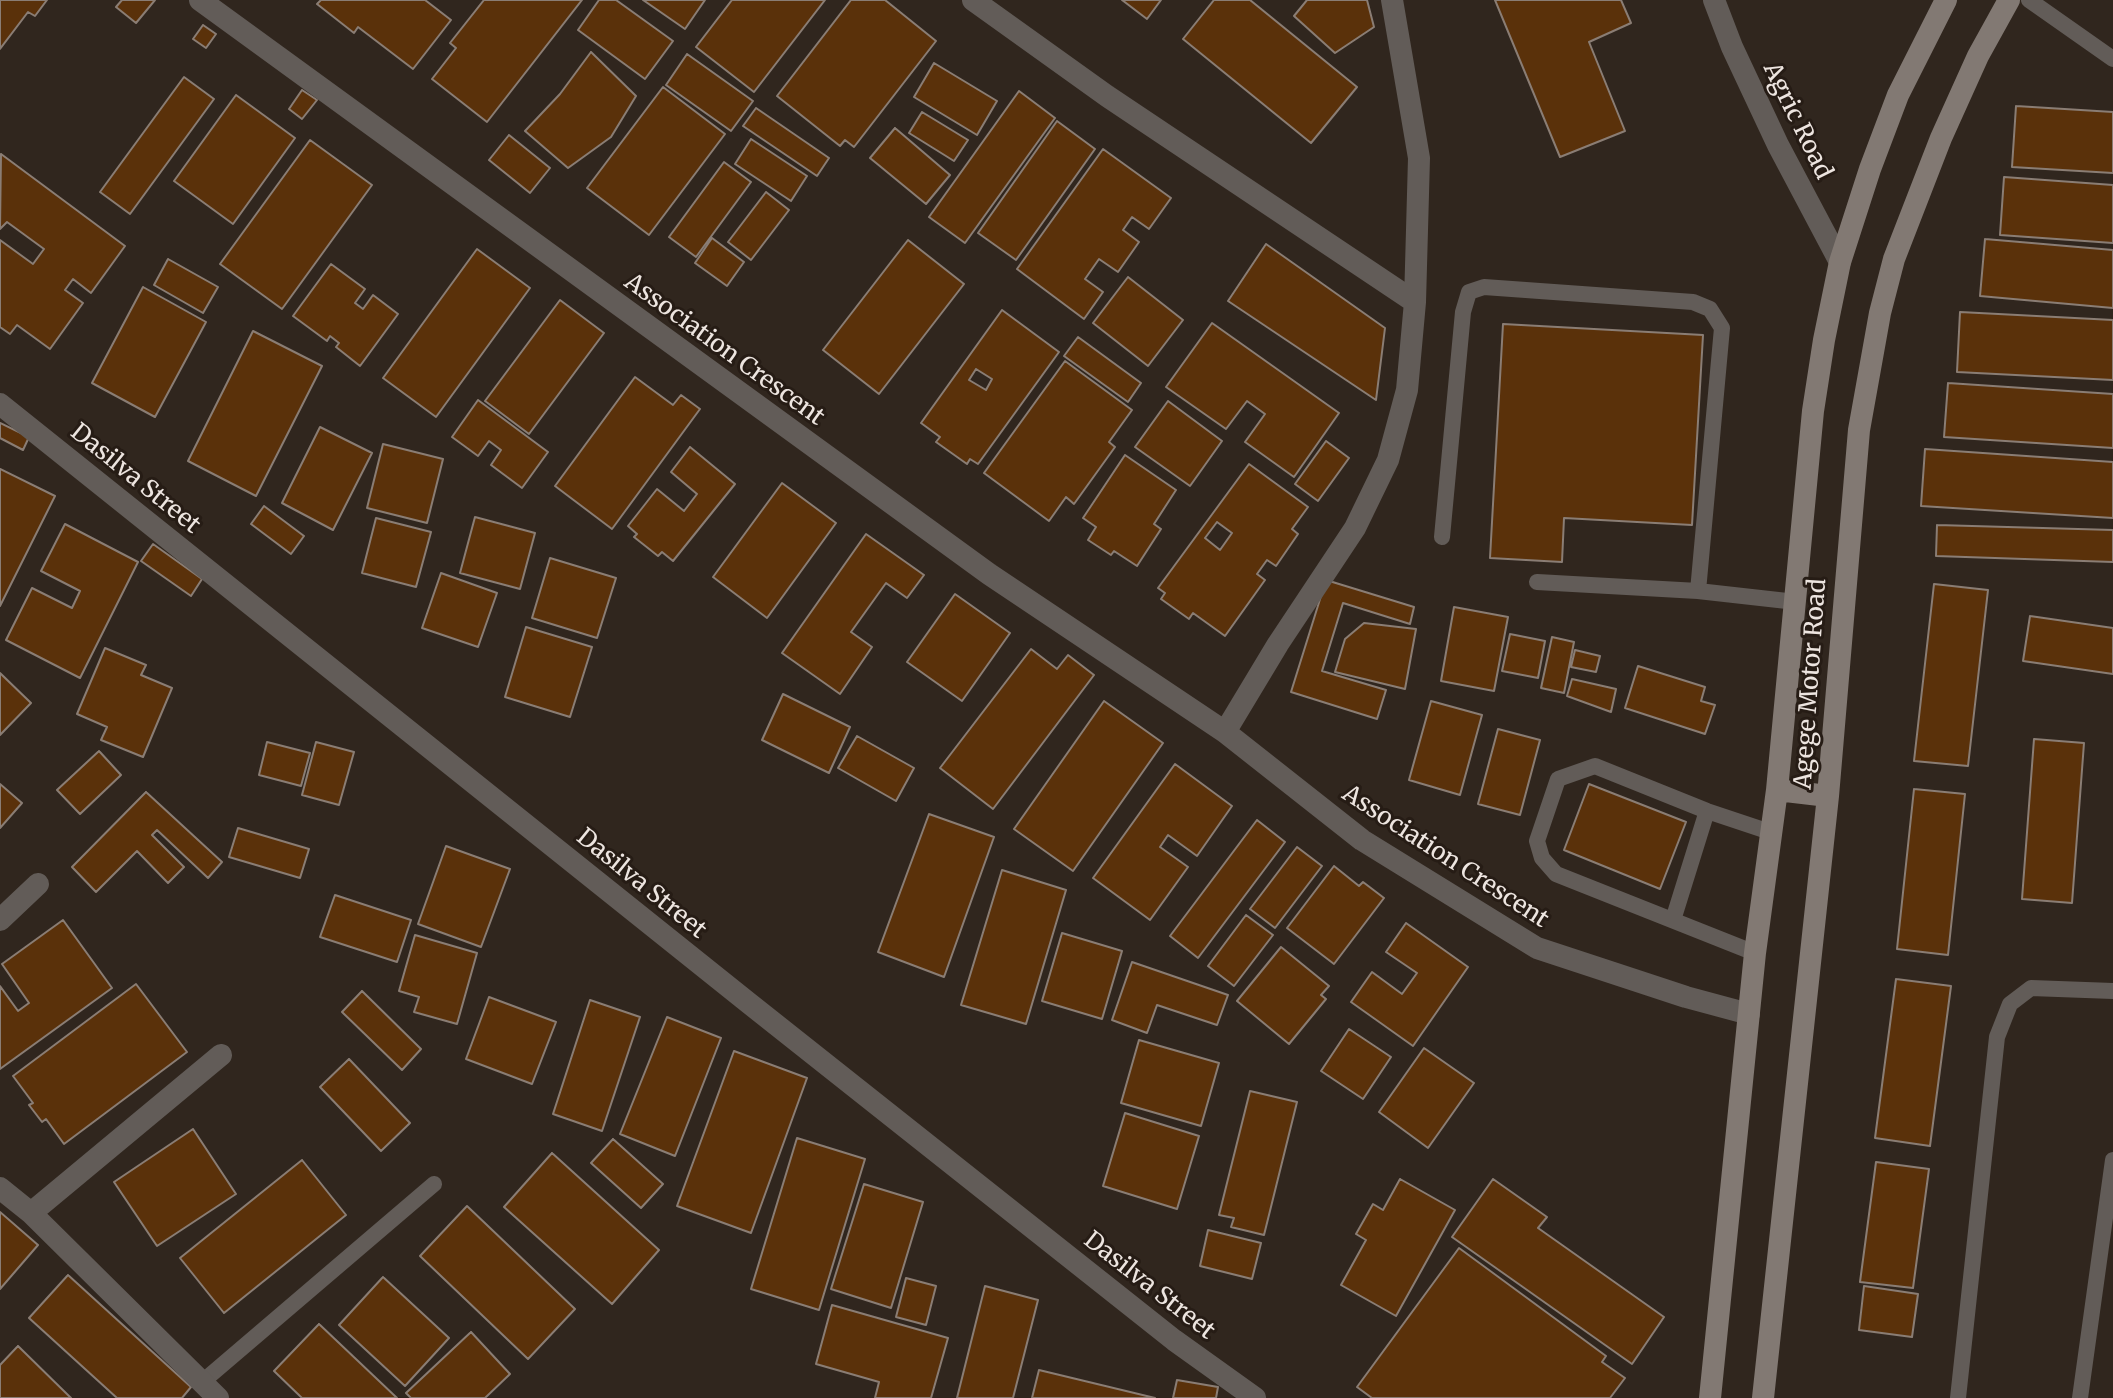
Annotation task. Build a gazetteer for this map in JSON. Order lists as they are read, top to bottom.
{
  "streets": {
    "main road": ["Agege Motor Road"],
    "street": ["Agric Road", "Association Crescent", "Dasilva Street"]
  },
  "crossings": [
    ["Agric Road", "Agege Motor Road"],
    ["Association Crescent", "Agege Motor Road"]
  ]
}
